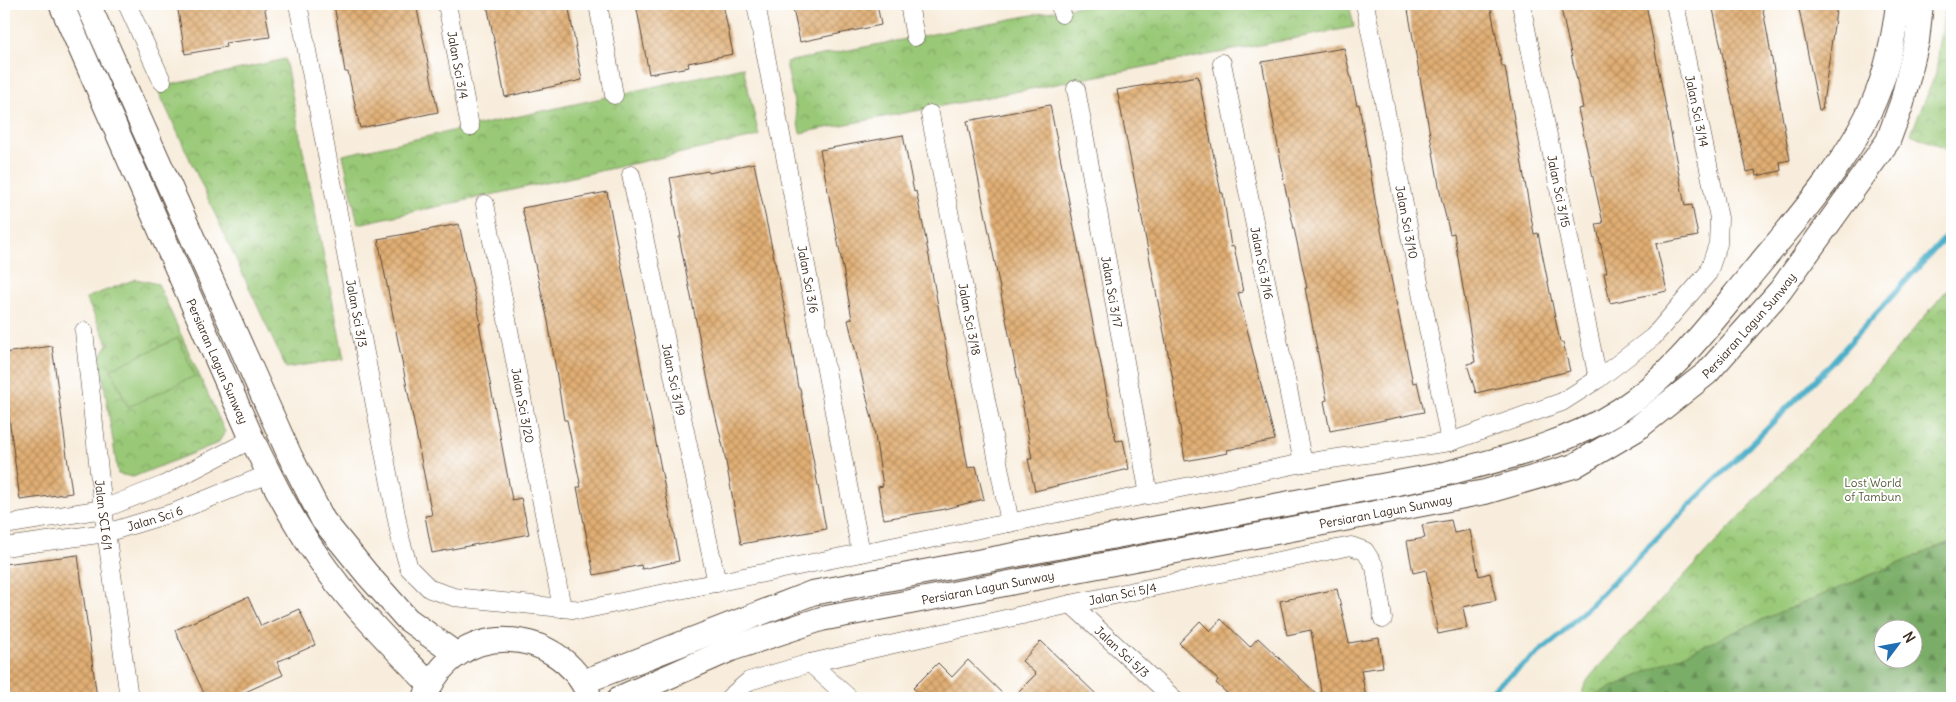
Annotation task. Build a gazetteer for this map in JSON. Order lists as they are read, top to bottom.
{
  "streets": {
    "main road": ["Persiaran Lagun Sunway"],
    "street": [
      "Jalan Sci 3/4",
      "Jalan Sci 3/14",
      "Jalan Sci 3/15",
      "Jalan Sci 3/10",
      "Jalan Sci 3/16",
      "Jalan Sci 3/6",
      "Jalan Sci 3/17",
      "Jalan Sci 3/3",
      "Jalan Sci 3/18",
      "Jalan Sci 3/19",
      "Jalan Sci 3/20",
      "Jalan SCI 6/1",
      "Jalan Sci 6",
      "Jalan Sci 5/4",
      "Jalan Sci 5/3"
    ]
  },
  "crossings": [
    ["Jalan Sci 3/14", "Jalan Sci 3/15"],
    ["Jalan Sci 3/14", "Jalan Sci 3/10"],
    ["Jalan Sci 3/14", "Jalan Sci 3/16"],
    ["Jalan Sci 3/14", "Jalan Sci 3/17"],
    ["Jalan Sci 3/14", "Jalan Sci 3/3"],
    ["Jalan Sci 3/6", "Jalan Sci 3/3"],
    ["Jalan Sci 3/17", "Jalan Sci 3/3"],
    ["Jalan Sci 3/3", "Jalan Sci 3/18"],
    ["Jalan Sci 3/3", "Jalan Sci 3/19"],
    ["Jalan Sci 3/3", "Jalan Sci 3/20"],
    ["Persiaran Lagun Sunway", "Jalan Sci 6"],
    ["Jalan SCI 6/1", "Jalan Sci 6"],
    ["Jalan Sci 5/4", "Jalan Sci 5/3"]
  ],
  "parks": ["Lost World of Tambun"],
  "north": "top right"
}
